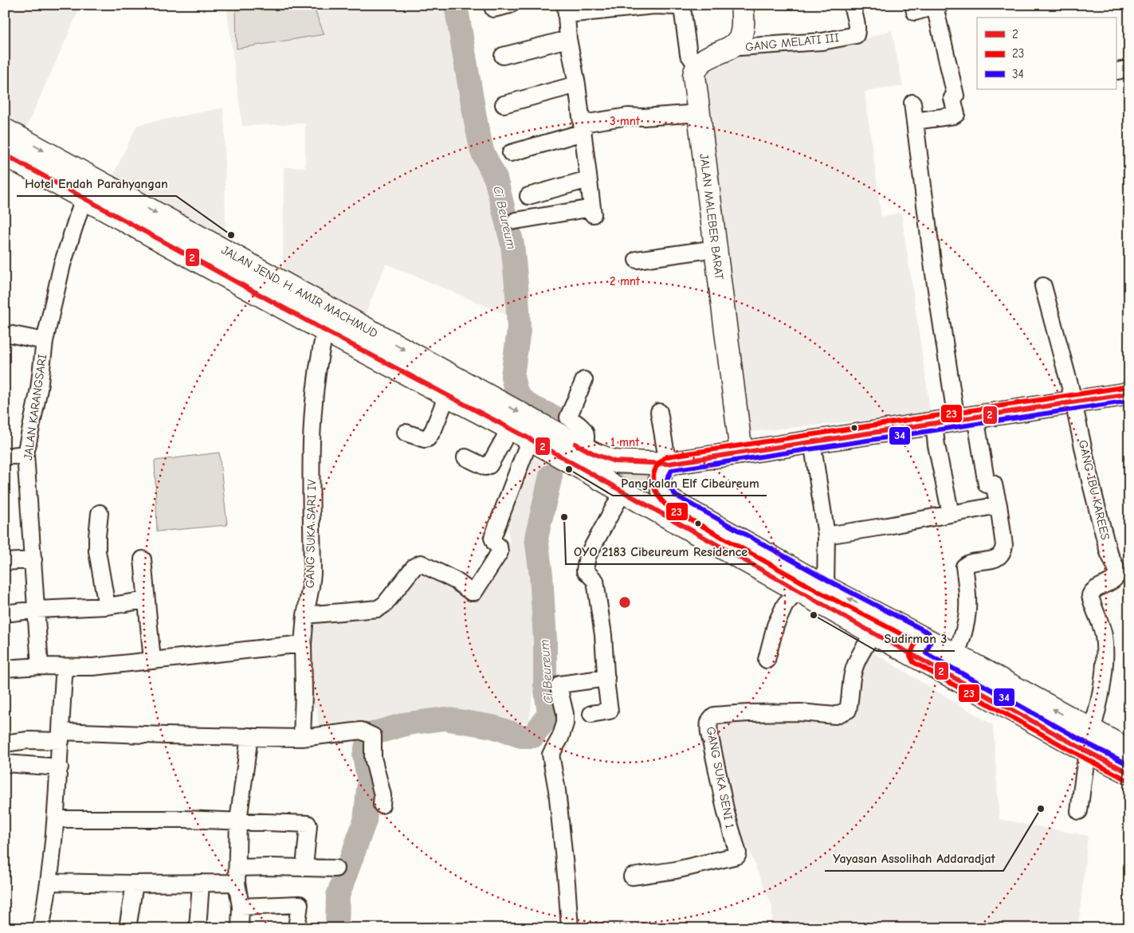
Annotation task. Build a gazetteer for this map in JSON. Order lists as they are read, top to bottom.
{
  "streets": {
    "main road": ["JALAN MALEBER BARAT", "JALAN JEND. H. AMIR MACHMUD"],
    "street": [
      "GANG MELATI III",
      "JALAN KARANGSARI",
      "GANG IBU KAREES",
      "GANG SUKA SARI IV",
      "GANG SUKA SENI 1"
    ]
  },
  "crossings": [
    ["JALAN JEND. H. AMIR MACHMUD", "JALAN KARANGSARI"],
    ["JALAN JEND. H. AMIR MACHMUD", "GANG SUKA SARI IV"]
  ],
  "water": ["Ci Beureum"],
  "places": [
    "Hotel Endah Parahyangan",
    "Pangkalan Elf Cibeureum",
    "OYO 2183 Cibeureum Residence",
    "Sudirman 3",
    "Yayasan Assolihah Addaradjat"
  ],
  "lines": ["transit line 2", "transit line 23", "transit line 34"],
  "legend": ["2", "23", "34"],
  "rings": ["3 mnt", "2 mnt", "1 mnt"]
}
